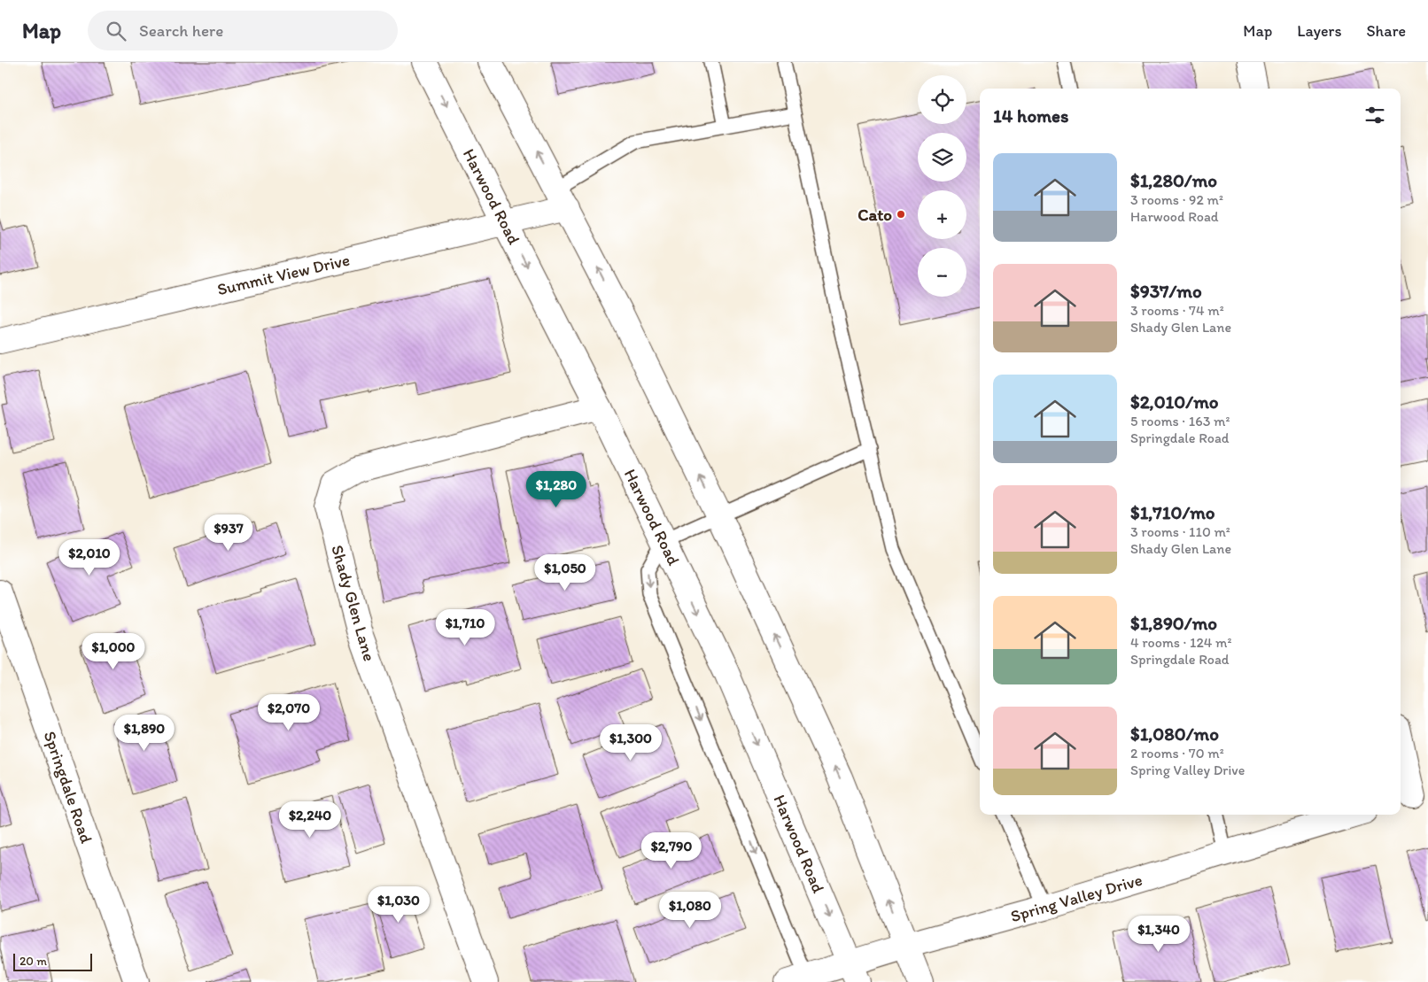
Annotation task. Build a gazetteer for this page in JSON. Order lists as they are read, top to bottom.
{
  "streets": {
    "street": [
      "Harwood Road",
      "Summit View Drive",
      "Shady Glen Lane",
      "Springdale Road",
      "Spring Valley Drive"
    ]
  },
  "crossings": [
    ["Harwood Road", "Summit View Drive"],
    ["Harwood Road", "Shady Glen Lane"],
    ["Harwood Road", "Spring Valley Drive"]
  ],
  "places": ["Cato"],
  "scale_bar": "20 m",
  "page": {
    "header": "Map",
    "search": "Search here",
    "nav": ["Map", "Layers", "Share"],
    "map_buttons": ["+", "−"],
    "heading": "14 homes",
    "list": [
      {
        "name": "$1,280/mo",
        "note": "3 rooms · 92 m² · Harwood Road"
      },
      {
        "name": "$937/mo",
        "note": "3 rooms · 74 m² · Shady Glen Lane"
      },
      {
        "name": "$2,010/mo",
        "note": "5 rooms · 163 m² · Springdale Road"
      },
      {
        "name": "$1,710/mo",
        "note": "3 rooms · 110 m² · Shady Glen Lane"
      },
      {
        "name": "$1,890/mo",
        "note": "4 rooms · 124 m² · Springdale Road"
      },
      {
        "name": "$1,080/mo",
        "note": "2 rooms · 70 m² · Spring Valley Drive"
      }
    ],
    "price": [
      "$1,280",
      "$937",
      "$2,010",
      "$1,050",
      "$1,710",
      "$1,000",
      "$2,070",
      "$1,890",
      "$1,300",
      "$2,240",
      "$2,790",
      "$1,030",
      "$1,080",
      "$1,340"
    ],
    "scale": "20 m"
  }
}
